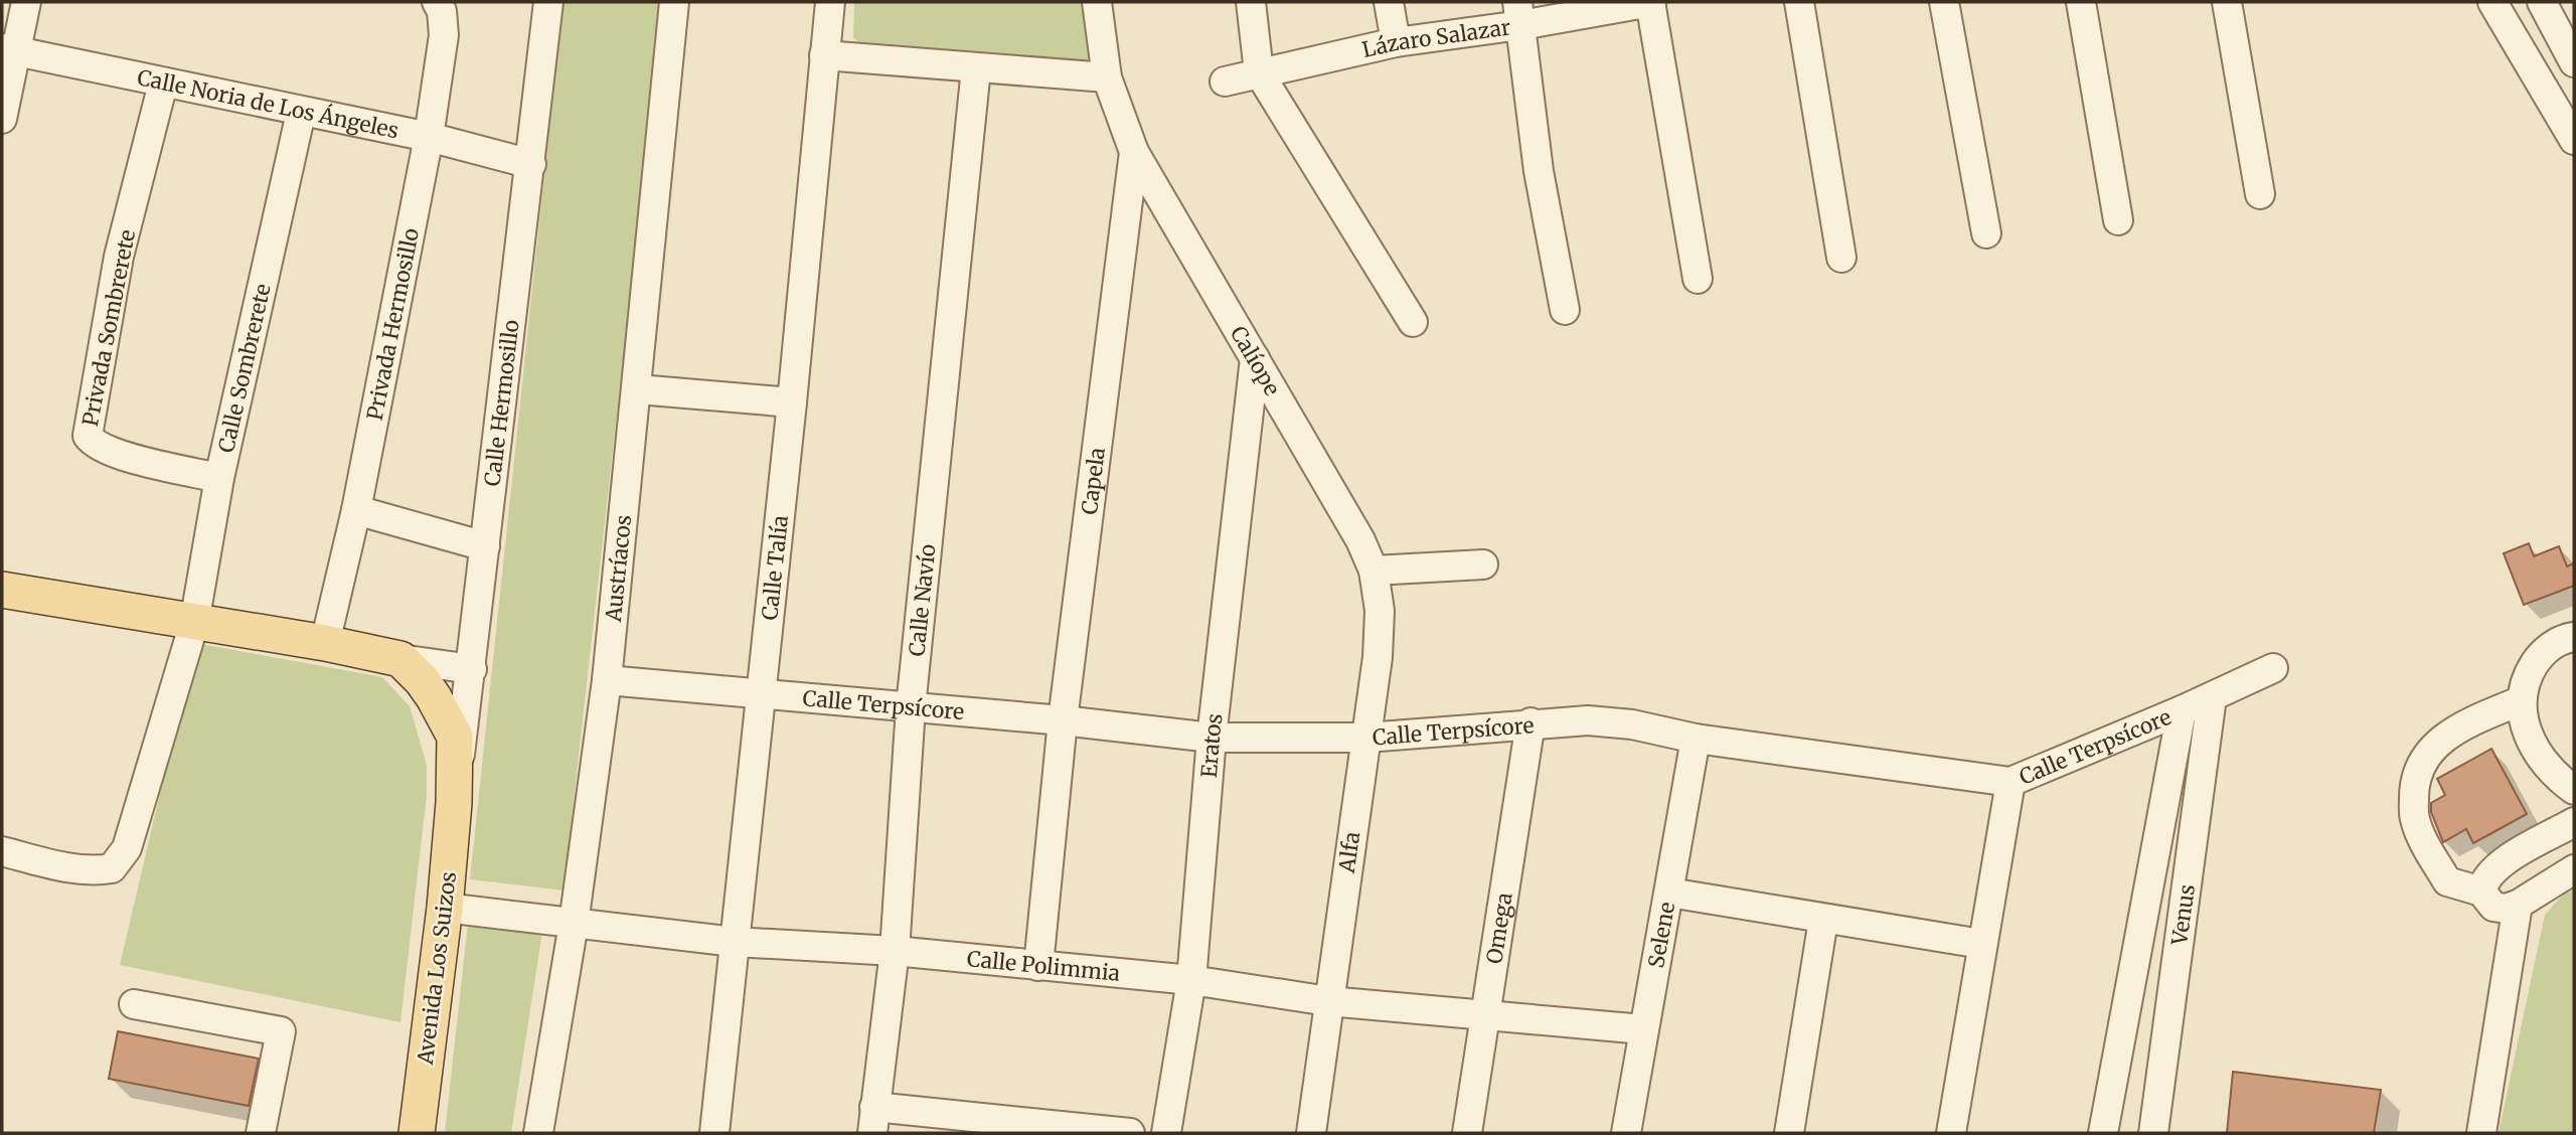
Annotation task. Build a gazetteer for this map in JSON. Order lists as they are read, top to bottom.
{
  "streets": {
    "main road": ["Avenida Los Suizos"],
    "street": [
      "Lázaro Salazar",
      "Calle Noria de Los Ángeles",
      "Privada Hermosillo",
      "Privada Sombrerete",
      "Calíope",
      "Calle Sombrerete",
      "Calle Hermosillo",
      "Capela",
      "Calle Talía",
      "Austríacos",
      "Calle Navío",
      "Calle Terpsícore",
      "Eratos",
      "Alfa",
      "Venus",
      "Omega",
      "Selene",
      "Calle Polimmia"
    ]
  },
  "crossings": [
    ["Calle Noria de Los Ángeles", "Privada Hermosillo"],
    ["Calle Noria de Los Ángeles", "Privada Sombrerete"],
    ["Calle Noria de Los Ángeles", "Calle Sombrerete"],
    ["Calle Noria de Los Ángeles", "Calle Hermosillo"],
    ["Privada Sombrerete", "Calle Sombrerete"],
    ["Calíope", "Capela"],
    ["Calíope", "Eratos"],
    ["Calíope", "Alfa"],
    ["Calle Hermosillo", "Avenida Los Suizos"],
    ["Capela", "Calle Terpsícore"],
    ["Capela", "Calle Polimmia"],
    ["Calle Talía", "Calle Terpsícore"],
    ["Calle Talía", "Calle Polimmia"],
    ["Austríacos", "Calle Terpsícore"],
    ["Austríacos", "Calle Polimmia"],
    ["Calle Navío", "Calle Terpsícore"],
    ["Calle Navío", "Calle Polimmia"],
    ["Calle Terpsícore", "Eratos"],
    ["Calle Terpsícore", "Alfa"],
    ["Calle Terpsícore", "Venus"],
    ["Calle Terpsícore", "Omega"],
    ["Calle Terpsícore", "Selene"],
    ["Eratos", "Calle Polimmia"],
    ["Alfa", "Calle Polimmia"],
    ["Omega", "Calle Polimmia"],
    ["Selene", "Calle Polimmia"],
    ["Calle Polimmia", "Avenida Los Suizos"]
  ]
}
